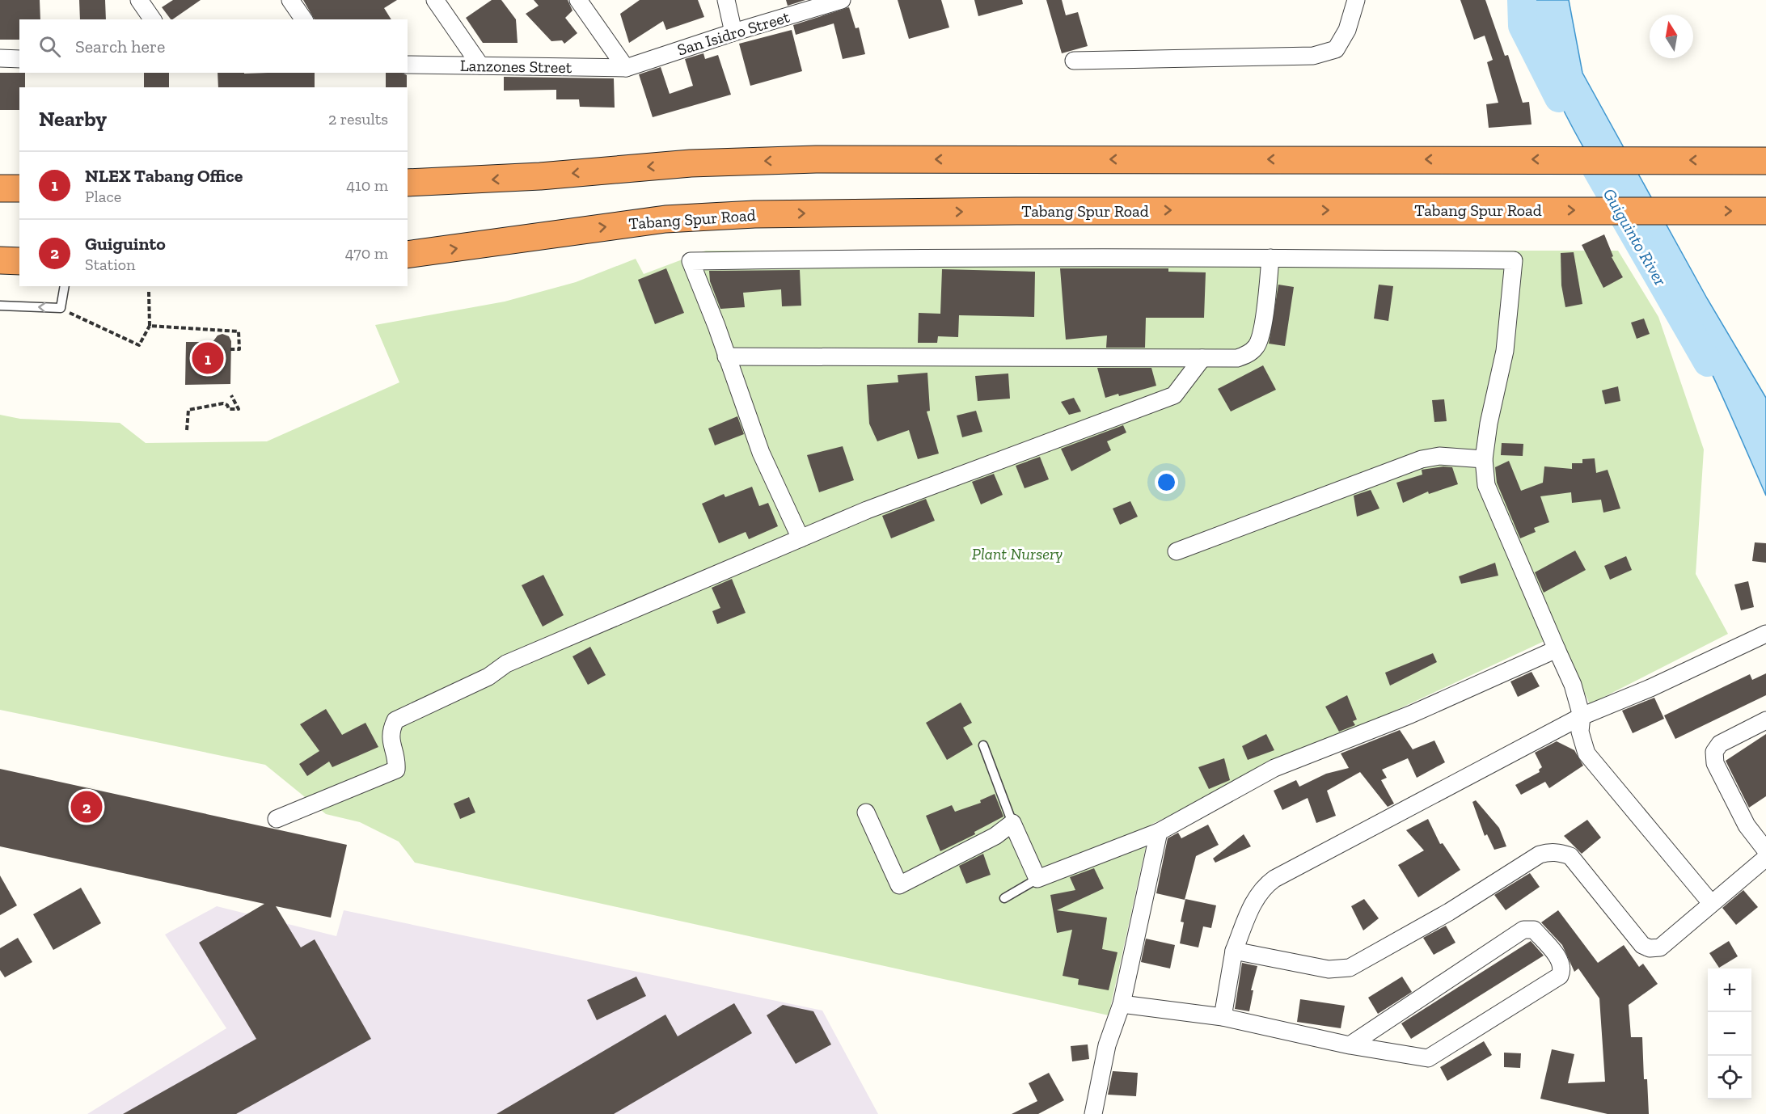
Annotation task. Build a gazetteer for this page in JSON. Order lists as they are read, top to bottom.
{
  "streets": {
    "highway": ["Tabang Spur Road"],
    "street": ["San Isidro Street", "Lanzones Street"]
  },
  "crossings": [
    ["San Isidro Street", "Lanzones Street"]
  ],
  "water": ["Guiguinto River"],
  "parks": ["Plant Nursery"],
  "north": "top",
  "page": {
    "search": "Search here",
    "heading": ["Nearby", "2 results"],
    "list": [
      {
        "mark": "1",
        "name": "NLEX Tabang Office",
        "note": "Place",
        "value": "410 m"
      },
      {
        "mark": "2",
        "name": "Guiguinto",
        "note": "Station",
        "value": "470 m"
      }
    ],
    "pins": ["1", "2"],
    "map_buttons": ["+", "−"]
  }
}
